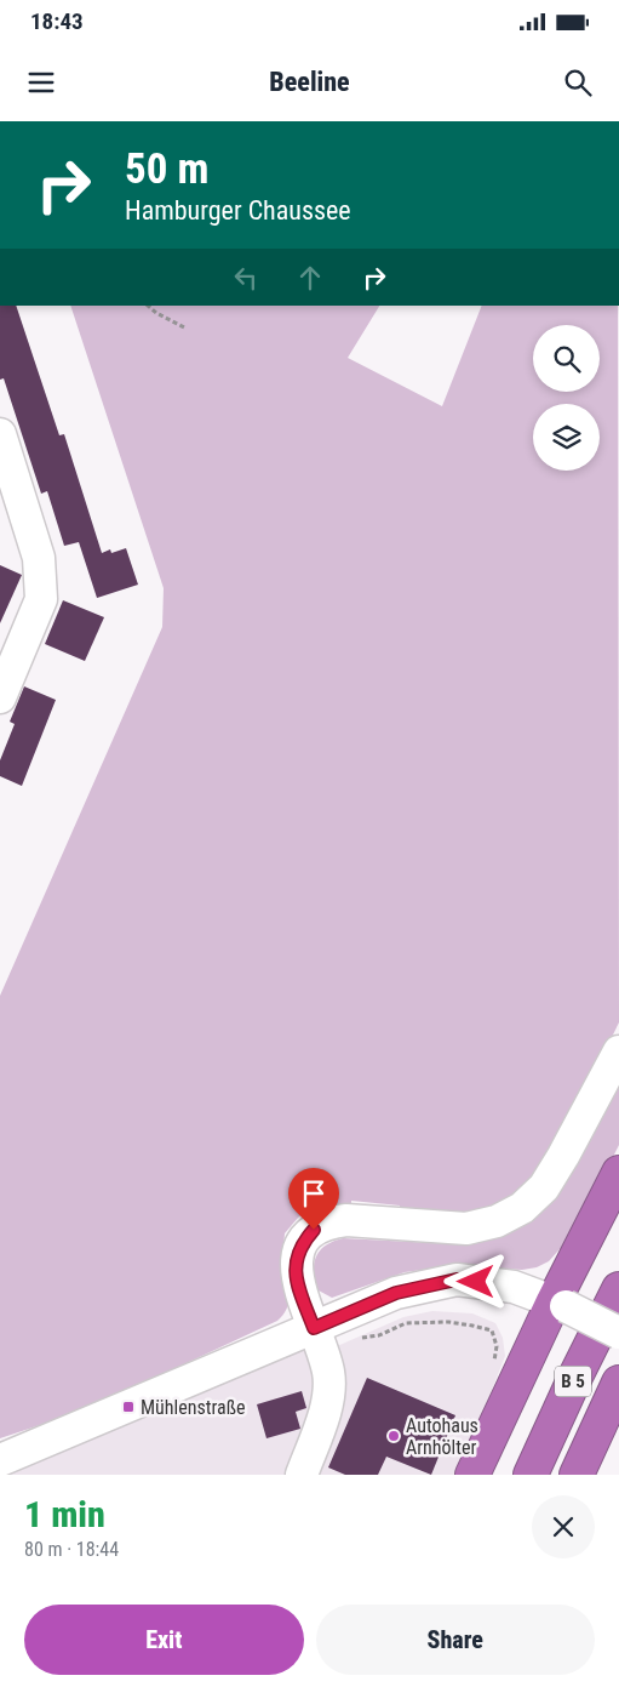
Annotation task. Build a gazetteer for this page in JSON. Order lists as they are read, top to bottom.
{
  "streets": {
    "highway": ["B 5"]
  },
  "places": {
    "transit": ["Mühlenstraße"],
    "other": ["Autohaus Arnhölter"]
  },
  "page": {
    "status": "18:43",
    "header": "Beeline",
    "turn": ["50 m", "Hamburger Chaussee"],
    "heading": ["1 min", "80 m · 18:44"],
    "buttons": ["Exit", "Share"]
  }
}
